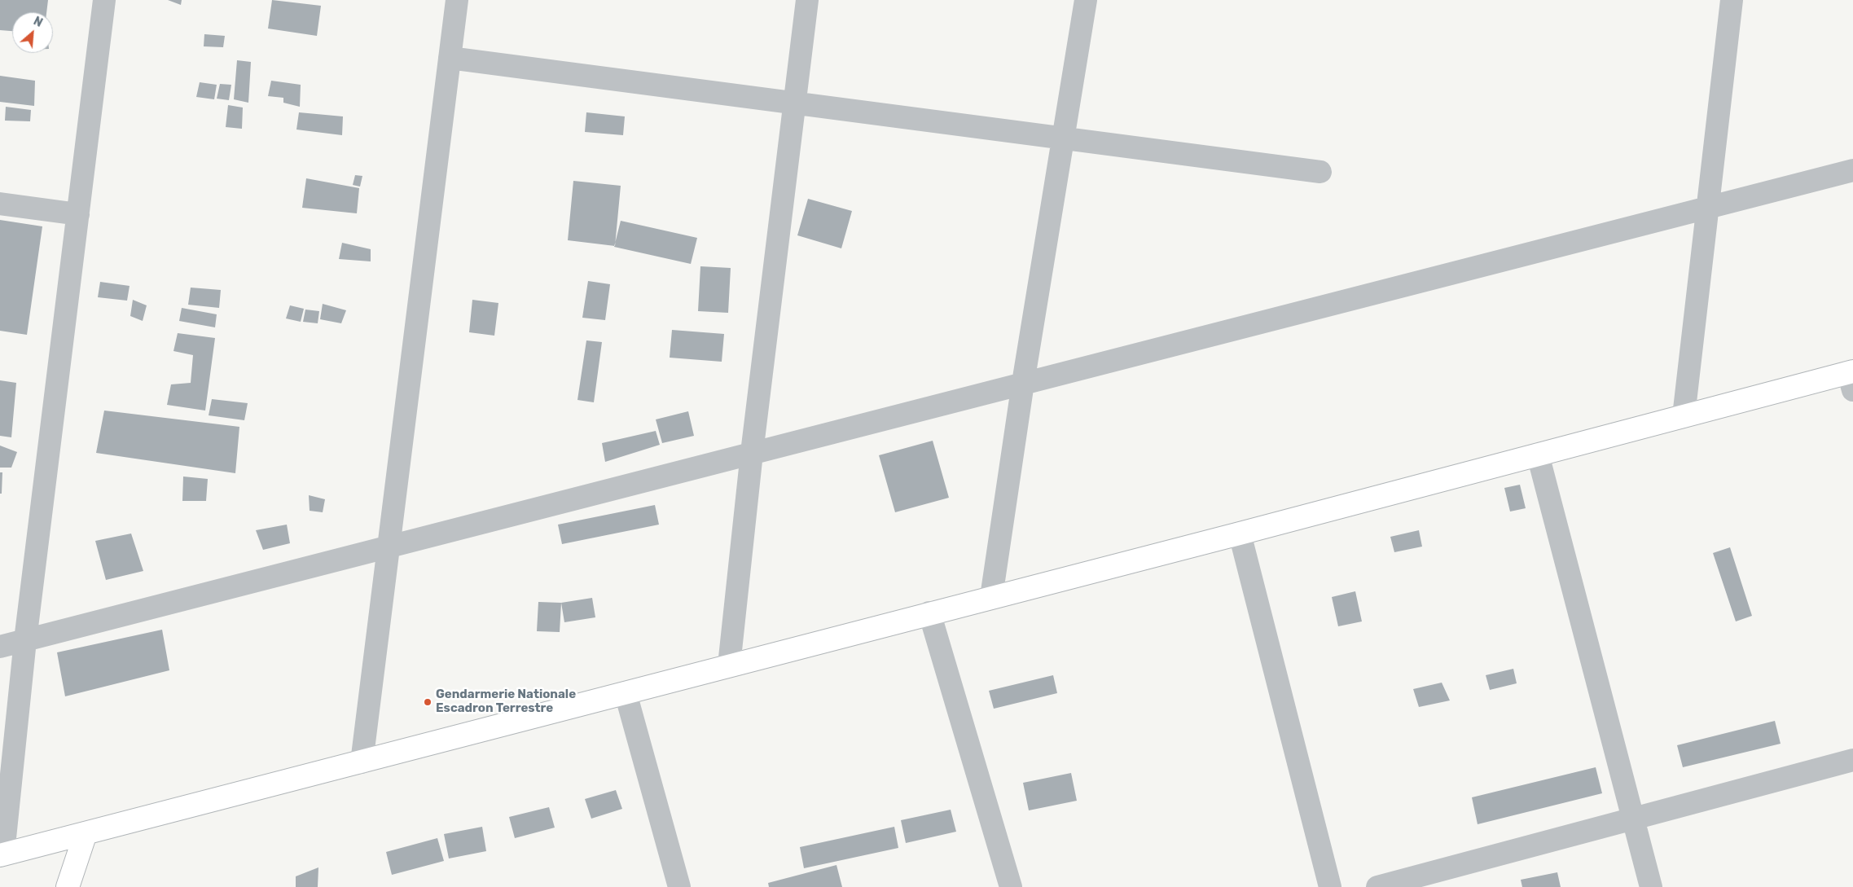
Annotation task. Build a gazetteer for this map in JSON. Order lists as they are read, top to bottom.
{
  "places": ["Gendarmerie Nationale Escadron Terrestre"],
  "north": "top right"
}
